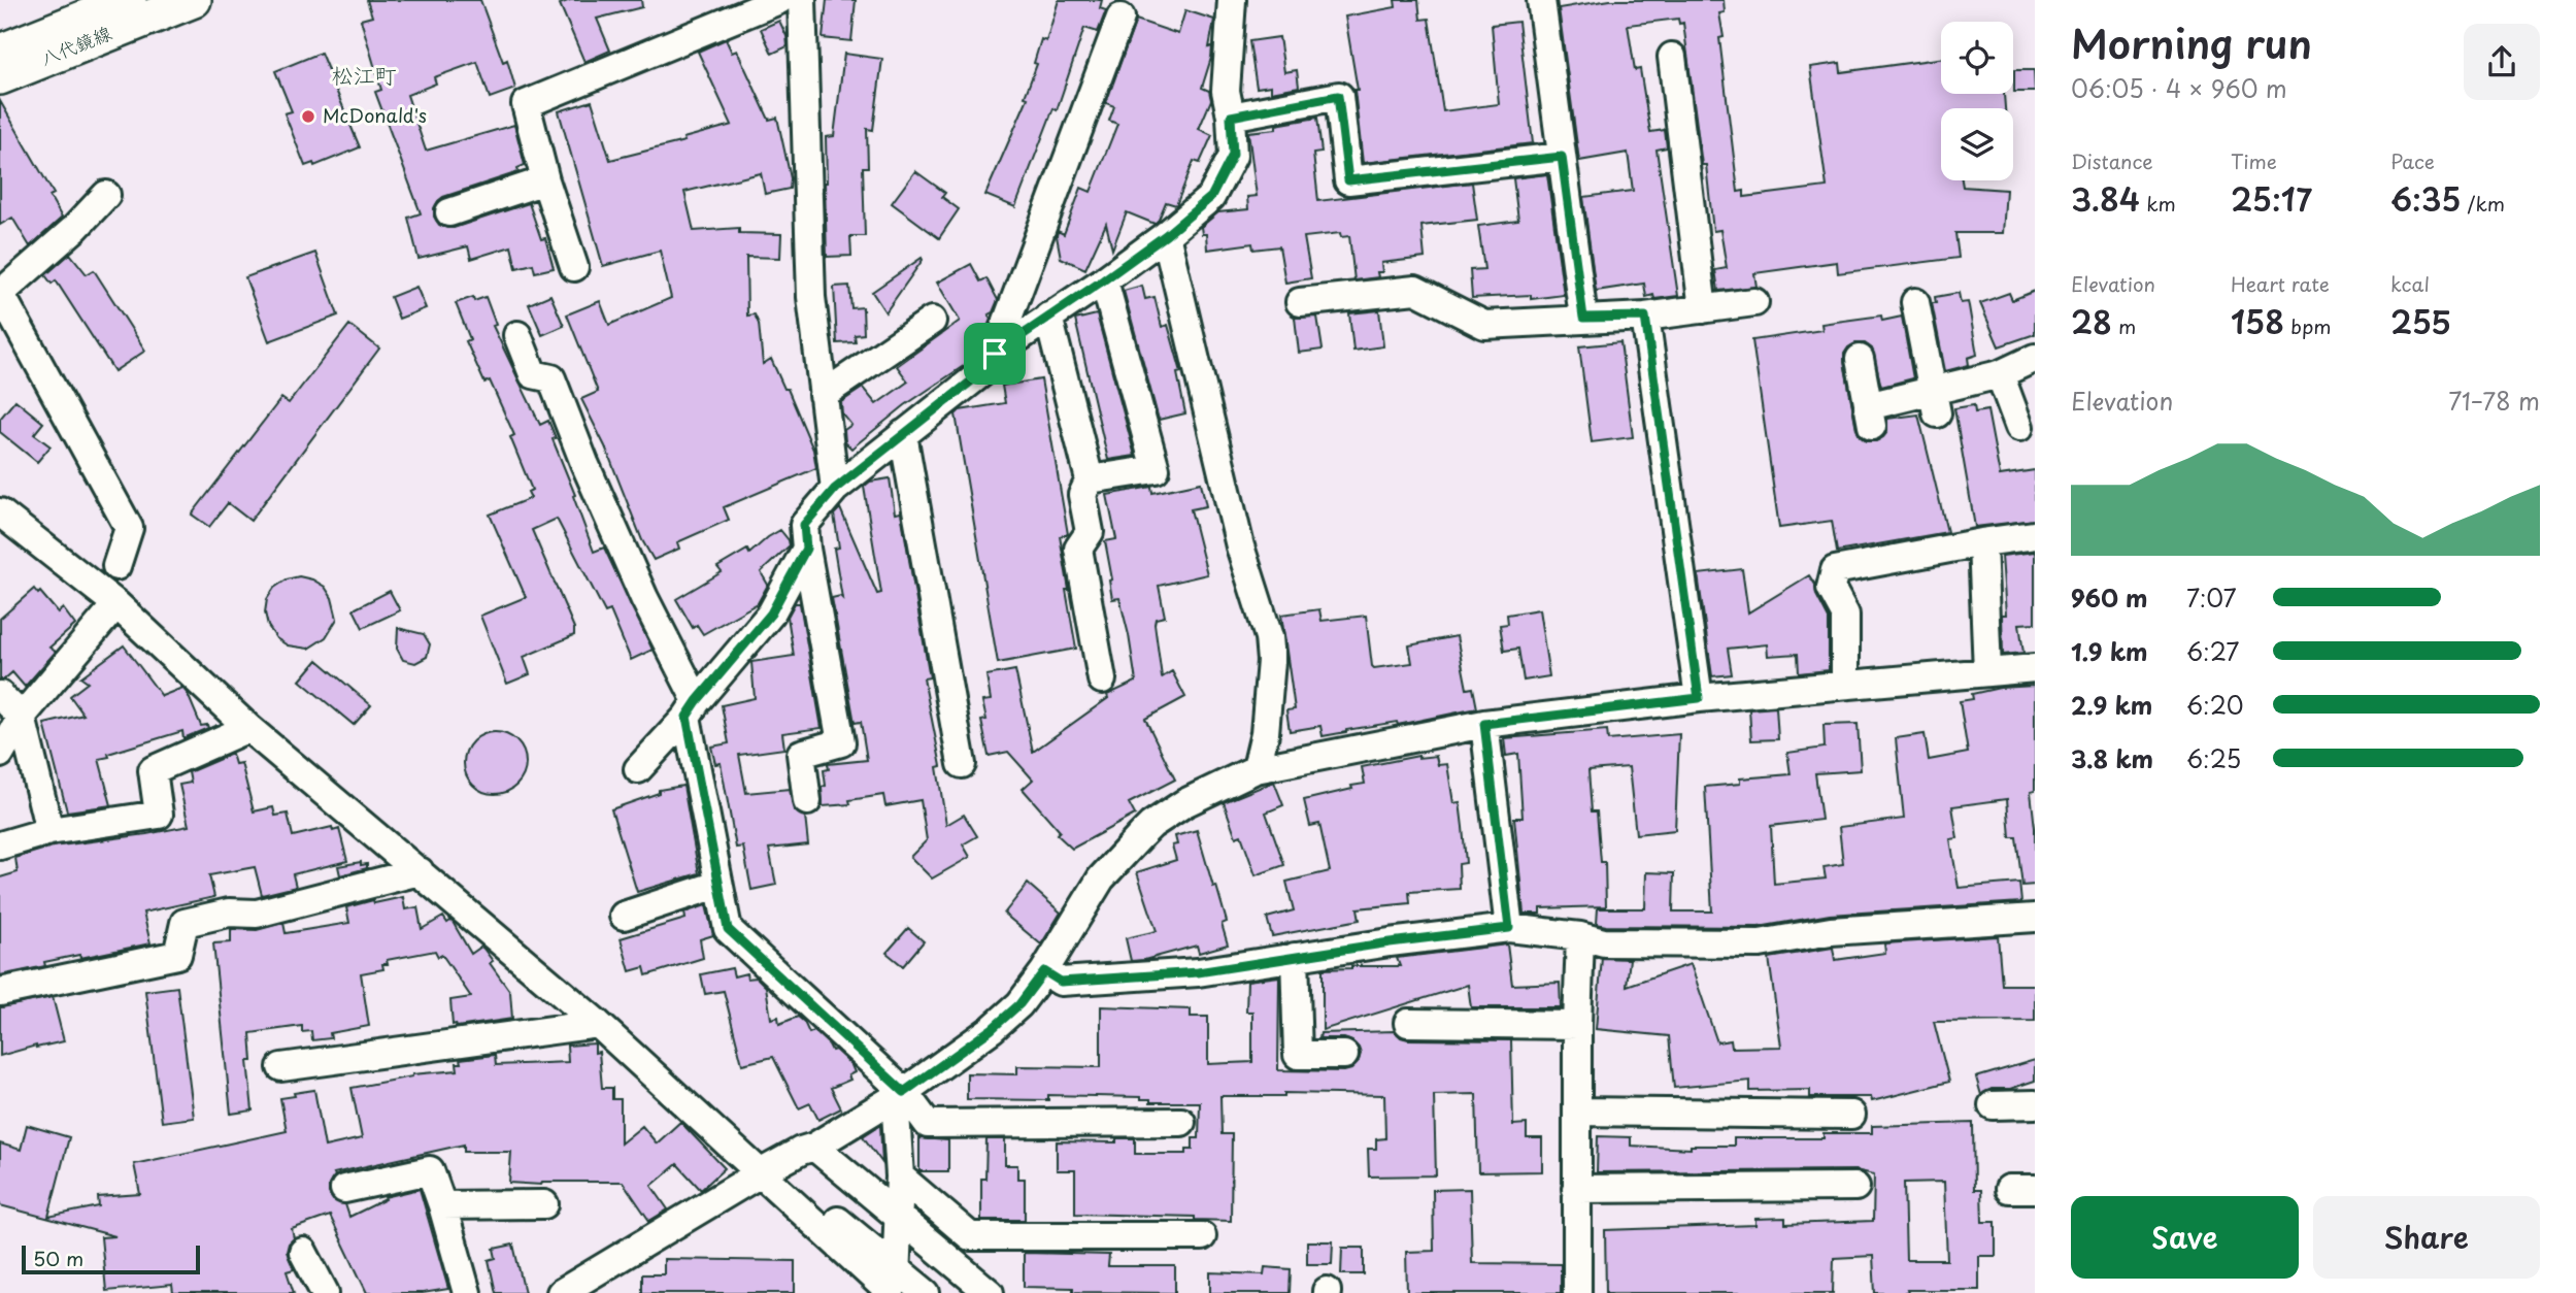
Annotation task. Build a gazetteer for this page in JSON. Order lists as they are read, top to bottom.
{
  "streets": {
    "main road": ["八代鏡線"]
  },
  "districts": ["松江町"],
  "places": ["McDonald's"],
  "scale_bar": "50 m",
  "page": {
    "heading": ["Morning run", "06:05 · 4 × 960 m"],
    "stats": [
      ["Distance", "3.84 km"],
      ["Time", "25:17"],
      ["Pace", "6:35 /km"],
      ["Elevation", "28 m"],
      ["Heart rate", "158 bpm"],
      ["kcal", "255"]
    ],
    "chart": ["Elevation", "71–78 m"],
    "list": [
      {
        "name": "960 m",
        "note": "7:07"
      },
      {
        "name": "1.9 km",
        "note": "6:27"
      },
      {
        "name": "2.9 km",
        "note": "6:20"
      },
      {
        "name": "3.8 km",
        "note": "6:25"
      }
    ],
    "buttons": ["Save", "Share"],
    "scale": "50 m"
  }
}
